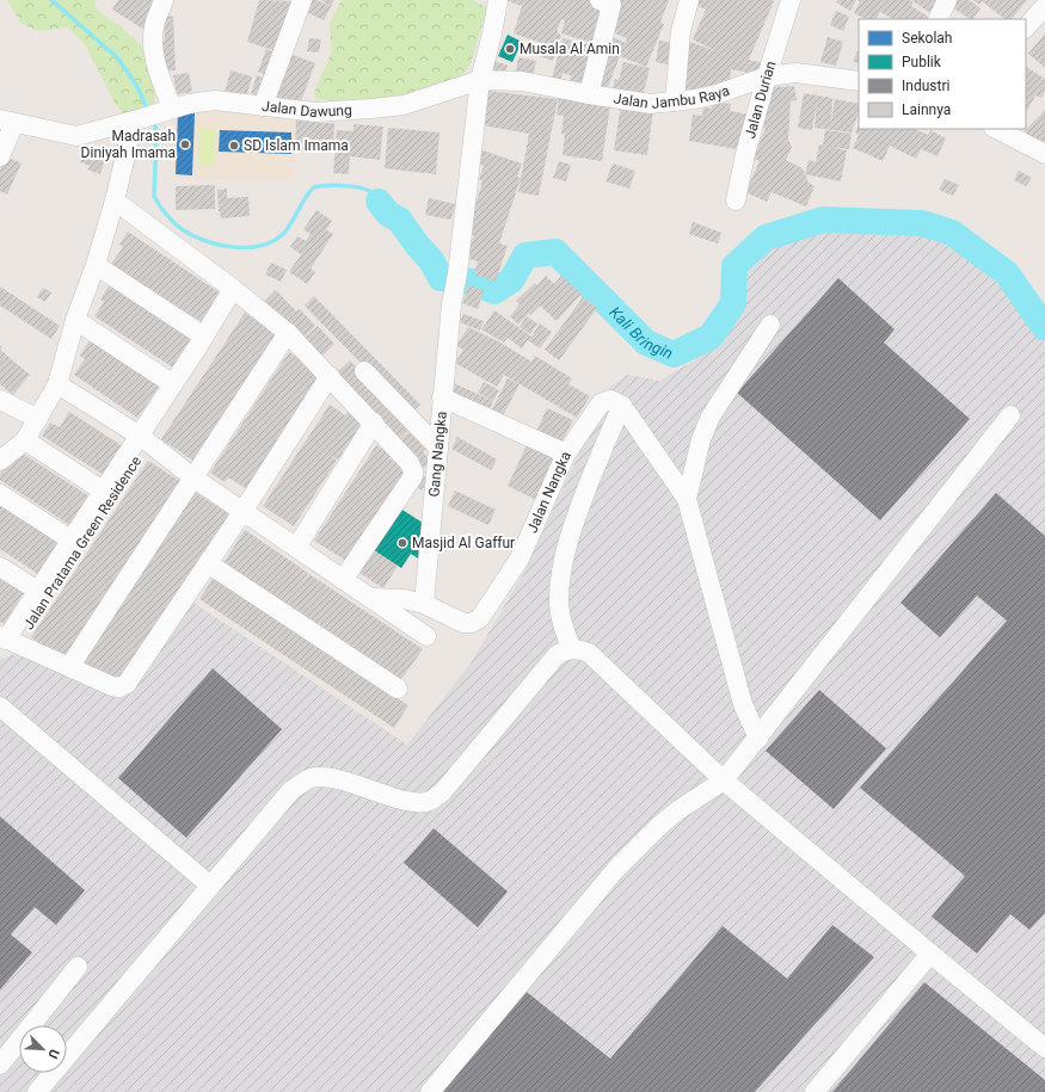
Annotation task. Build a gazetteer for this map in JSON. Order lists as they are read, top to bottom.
{
  "streets": {
    "street": [
      "Jalan Jambu Raya",
      "Jalan Durian",
      "Jalan Dawung",
      "Gang Nangka",
      "Jalan Nangka",
      "Jalan Pratama Green Residence"
    ]
  },
  "crossings": [
    ["Jalan Jambu Raya", "Jalan Durian"],
    ["Jalan Jambu Raya", "Jalan Dawung"],
    ["Jalan Jambu Raya", "Gang Nangka"],
    ["Jalan Dawung", "Gang Nangka"],
    ["Gang Nangka", "Jalan Nangka"],
    ["Jalan Nangka", "Jalan Pratama Green Residence"]
  ],
  "water": ["Kali Bringin"],
  "places": [
    "Musala Al Amin",
    "Madrasah Diniyah Imama",
    "SD Islam Imama",
    "Masjid Al Gaffur"
  ],
  "legend": [
    "Sekolah",
    "Publik",
    "Industri",
    "Lainnya"
  ],
  "north": "bottom right"
}
